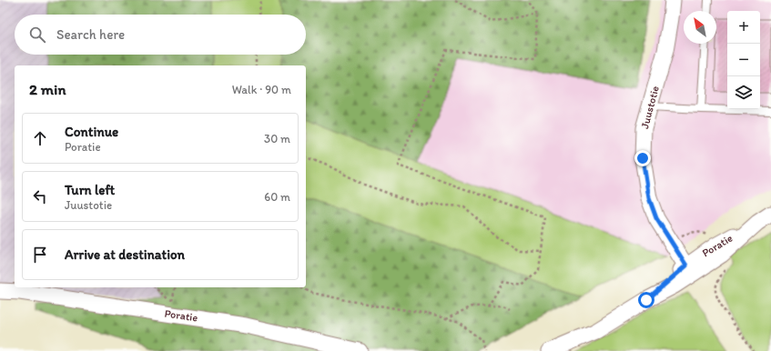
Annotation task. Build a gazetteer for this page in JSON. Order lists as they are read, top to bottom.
{
  "streets": {
    "street": ["Juustotie", "Poratie"]
  },
  "crossings": [
    ["Juustotie", "Poratie"]
  ],
  "north": "top left",
  "page": {
    "map_buttons": ["+", "−"],
    "search": "Search here",
    "heading": ["2 min", "Walk · 90 m"],
    "list": [
      ["Continue", "Poratie", "30 m"],
      ["Turn left", "Juustotie", "60 m"],
      "Arrive at destination"
    ]
  }
}
